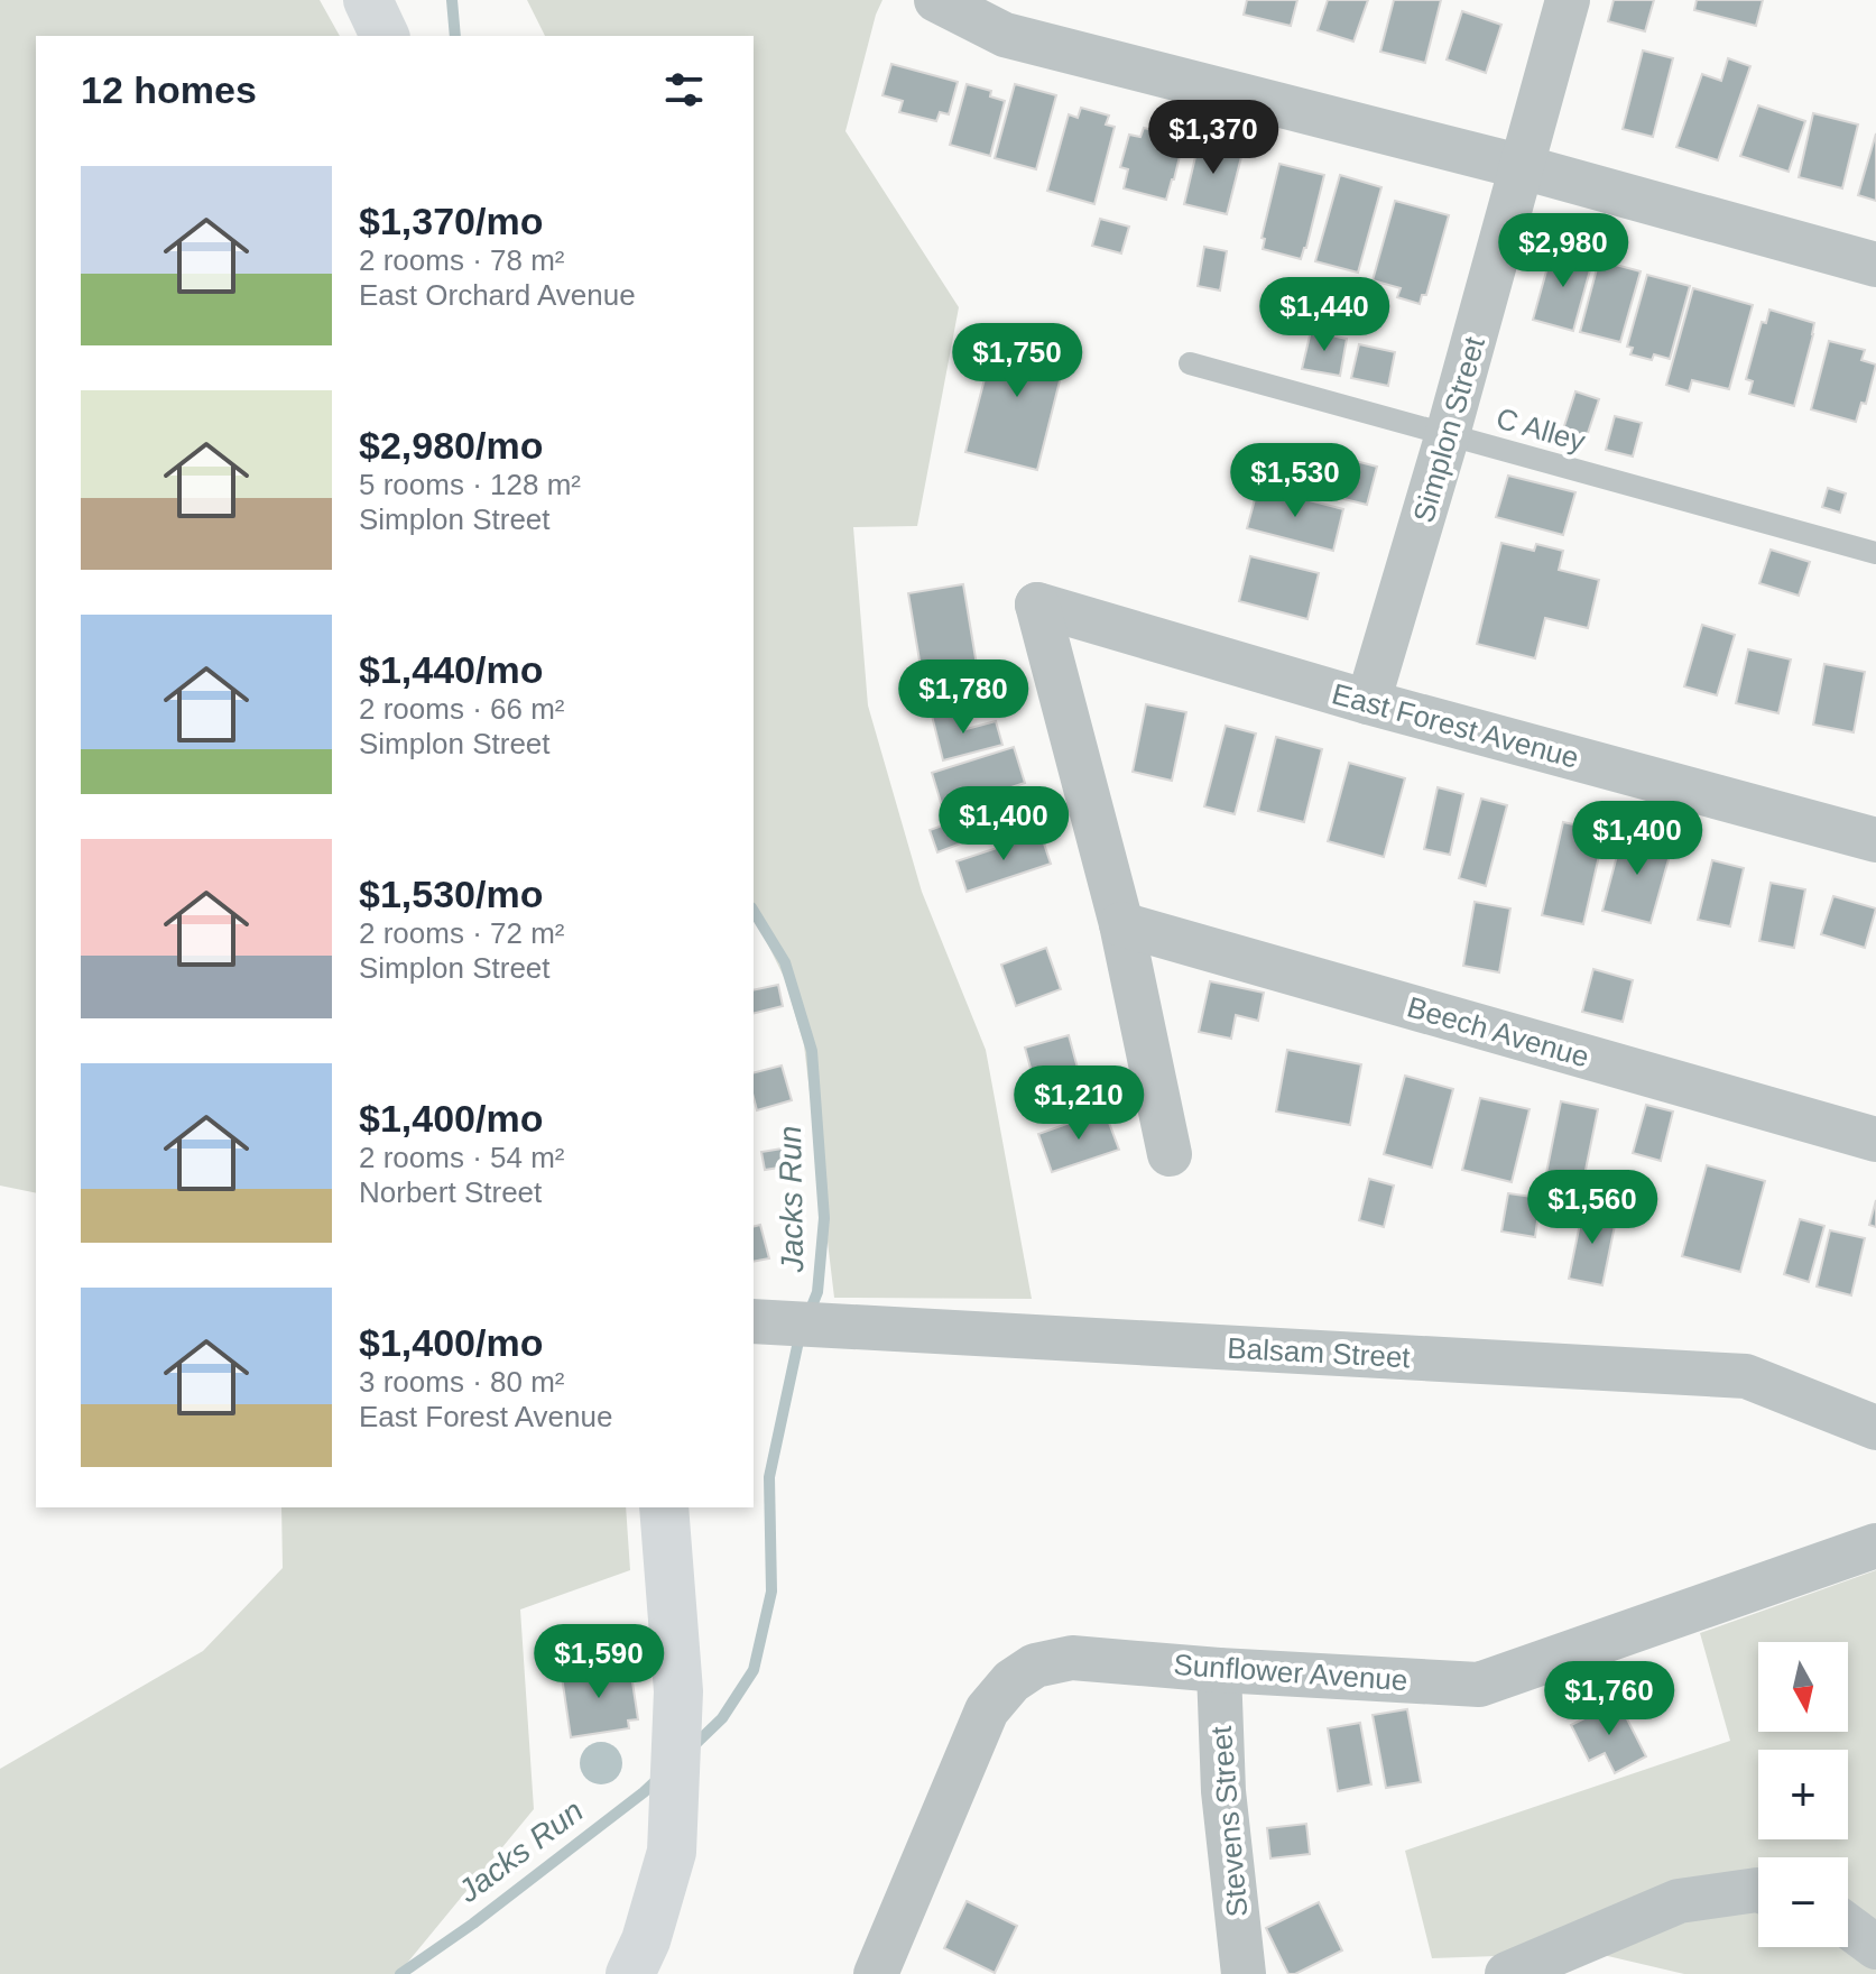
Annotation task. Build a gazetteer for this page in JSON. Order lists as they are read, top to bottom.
{
  "streets": {
    "street": [
      "Simplon Street",
      "East Forest Avenue",
      "Beech Avenue",
      "Balsam Street",
      "Sunflower Avenue",
      "Stevens Street"
    ],
    "lane": ["C Alley"]
  },
  "crossings": [
    ["Simplon Street", "C Alley"],
    ["Simplon Street", "East Forest Avenue"],
    ["East Forest Avenue", "Beech Avenue"],
    ["Sunflower Avenue", "Stevens Street"]
  ],
  "water": ["Jacks Run"],
  "north": "bottom",
  "page": {
    "heading": "12 homes",
    "price": [
      "$1,370",
      "$2,980",
      "$1,440",
      "$1,750",
      "$1,530",
      "$1,780",
      "$1,400",
      "$1,400",
      "$1,210",
      "$1,560",
      "$1,590",
      "$1,760"
    ],
    "list": [
      {
        "name": "$1,370/mo",
        "note": "2 rooms · 78 m² · East Orchard Avenue"
      },
      {
        "name": "$2,980/mo",
        "note": "5 rooms · 128 m² · Simplon Street"
      },
      {
        "name": "$1,440/mo",
        "note": "2 rooms · 66 m² · Simplon Street"
      },
      {
        "name": "$1,530/mo",
        "note": "2 rooms · 72 m² · Simplon Street"
      },
      {
        "name": "$1,400/mo",
        "note": "2 rooms · 54 m² · Norbert Street"
      },
      {
        "name": "$1,400/mo",
        "note": "3 rooms · 80 m² · East Forest Avenue"
      }
    ],
    "map_buttons": ["+", "−"]
  }
}
